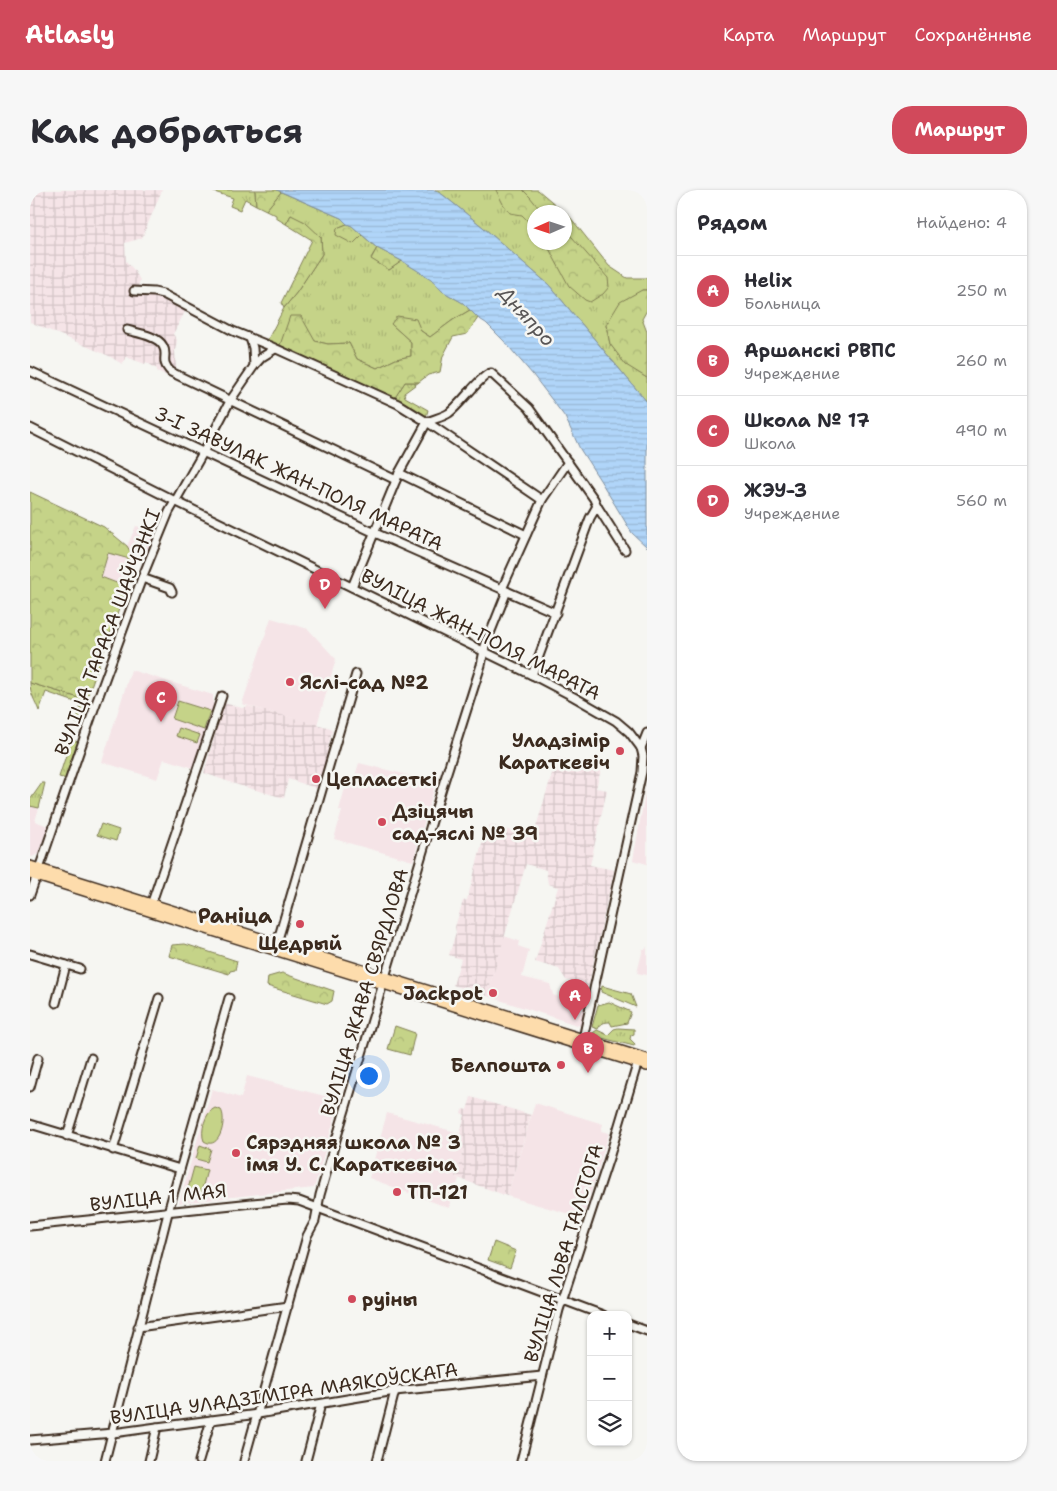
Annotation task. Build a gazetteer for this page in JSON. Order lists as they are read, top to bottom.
{
  "streets": {
    "street": [
      "3-І ЗАВУЛАК ЖАН-ПОЛЯ МАРАТА",
      "ВУЛІЦА ТАРАСА ШАЎЧЭНКІ",
      "ВУЛІЦА ЖАН-ПОЛЯ МАРАТА",
      "ВУЛІЦА ЯКАВА СВЯРДЛОВА",
      "ВУЛІЦА 1 МАЯ",
      "ВУЛІЦА ЛЬВА ТАЛСТОГА",
      "ВУЛІЦА УЛАДЗІМІРА МАЯКОЎСКАГА"
    ]
  },
  "crossings": [
    ["3-І ЗАВУЛАК ЖАН-ПОЛЯ МАРАТА", "ВУЛІЦА ТАРАСА ШАЎЧЭНКІ"],
    ["3-І ЗАВУЛАК ЖАН-ПОЛЯ МАРАТА", "ВУЛІЦА ЯКАВА СВЯРДЛОВА"],
    ["ВУЛІЦА ТАРАСА ШАЎЧЭНКІ", "ВУЛІЦА ЖАН-ПОЛЯ МАРАТА"],
    ["ВУЛІЦА ЖАН-ПОЛЯ МАРАТА", "ВУЛІЦА ЯКАВА СВЯРДЛОВА"],
    ["ВУЛІЦА ЯКАВА СВЯРДЛОВА", "ВУЛІЦА 1 МАЯ"],
    ["ВУЛІЦА ЯКАВА СВЯРДЛОВА", "ВУЛІЦА УЛАДЗІМІРА МАЯКОЎСКАГА"],
    ["ВУЛІЦА 1 МАЯ", "ВУЛІЦА ЛЬВА ТАЛСТОГА"],
    ["ВУЛІЦА ЛЬВА ТАЛСТОГА", "ВУЛІЦА УЛАДЗІМІРА МАЯКОЎСКАГА"]
  ],
  "districts": ["Раніца"],
  "water": ["Дняпро"],
  "places": [
    "Яслі-сад №2",
    "Уладзімір Караткевіч",
    "Цепласеткі",
    "Дзіцячы сад-яслі № 39",
    "Щедрый",
    "Jackpot",
    "Белпошта",
    "Сярэдняя школа № 3 імя У. С. Караткевіча",
    "ТП-121",
    "руіны"
  ],
  "north": "left",
  "page": {
    "header": "Atlasly",
    "nav": ["Карта", "Маршрут", "Сохранённые"],
    "buttons": "Маршрут",
    "title": "Как добраться",
    "heading": ["Рядом", "Найдено: 4"],
    "list": [
      {
        "mark": "A",
        "name": "Helix",
        "note": "Больница",
        "value": "250 m"
      },
      {
        "mark": "B",
        "name": "Аршанскі РВПС",
        "note": "Учреждение",
        "value": "260 m"
      },
      {
        "mark": "C",
        "name": "Школа № 17",
        "note": "Школа",
        "value": "490 m"
      },
      {
        "mark": "D",
        "name": "ЖЭУ-3",
        "note": "Учреждение",
        "value": "560 m"
      }
    ],
    "pins": [
      "D",
      "C",
      "A",
      "B"
    ],
    "map_buttons": ["+", "−"]
  }
}
